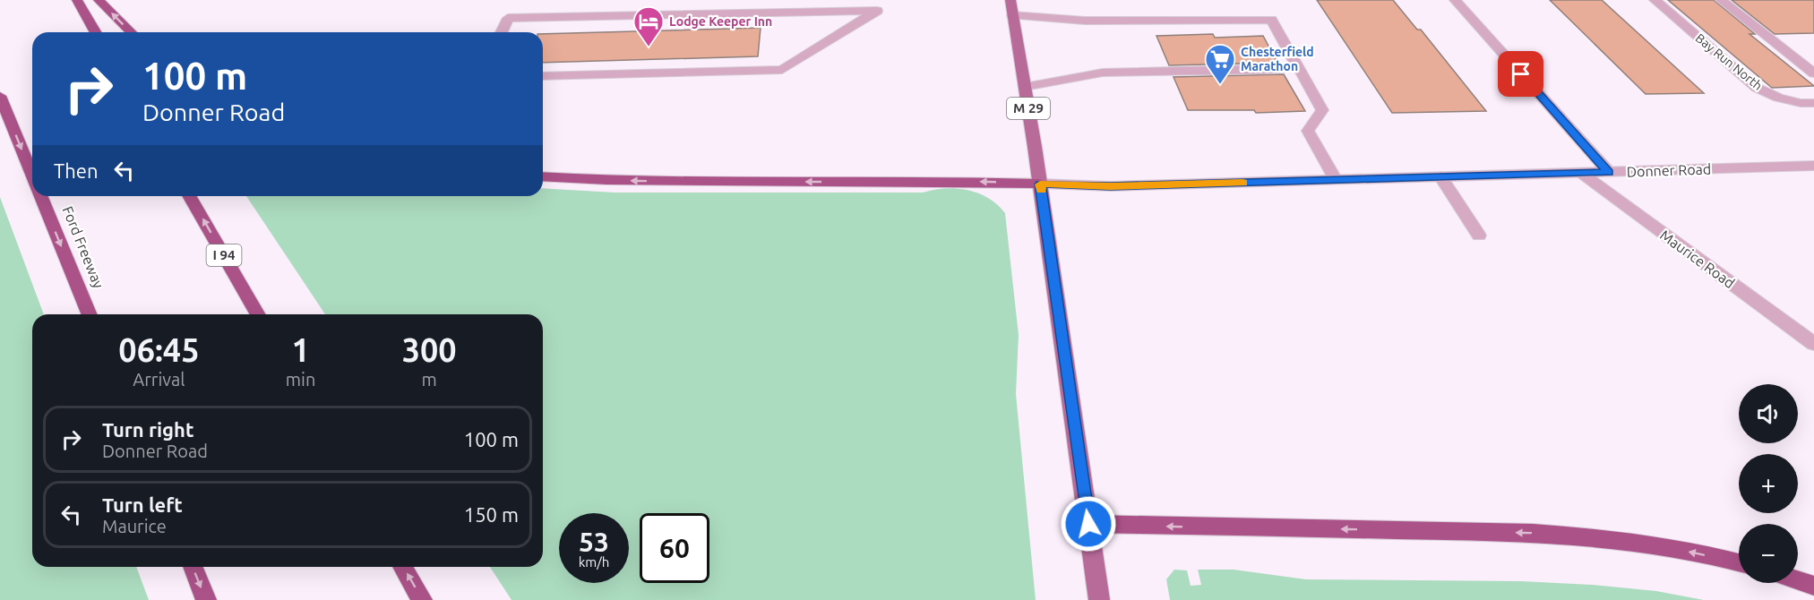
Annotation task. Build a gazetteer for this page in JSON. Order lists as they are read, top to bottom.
{
  "streets": {
    "highway": ["Ford Freeway", "I 94"],
    "main road": ["M 29"],
    "street": ["Bay Run North", "Donner Road", "Maurice Road"]
  },
  "crossings": [
    ["M 29", "Donner Road"],
    ["Donner Road", "Maurice Road"]
  ],
  "one_way": ["Ford Freeway"],
  "places": {
    "hotel": ["Lodge Keeper Inn"],
    "supermarket": ["Chesterfield Marathon"]
  },
  "page": {
    "turn": ["100 m", "Donner Road"],
    "then": "Then",
    "eta": [
      "06:45",
      "Arrival",
      "1",
      "min",
      "300",
      "m"
    ],
    "map_buttons": ["+", "−"],
    "list": [
      {
        "name": "Turn right",
        "note": "Donner Road",
        "value": "100 m"
      },
      {
        "name": "Turn left",
        "note": "Maurice",
        "value": "150 m"
      }
    ],
    "speed": "53 km/h",
    "limit": "60"
  }
}
